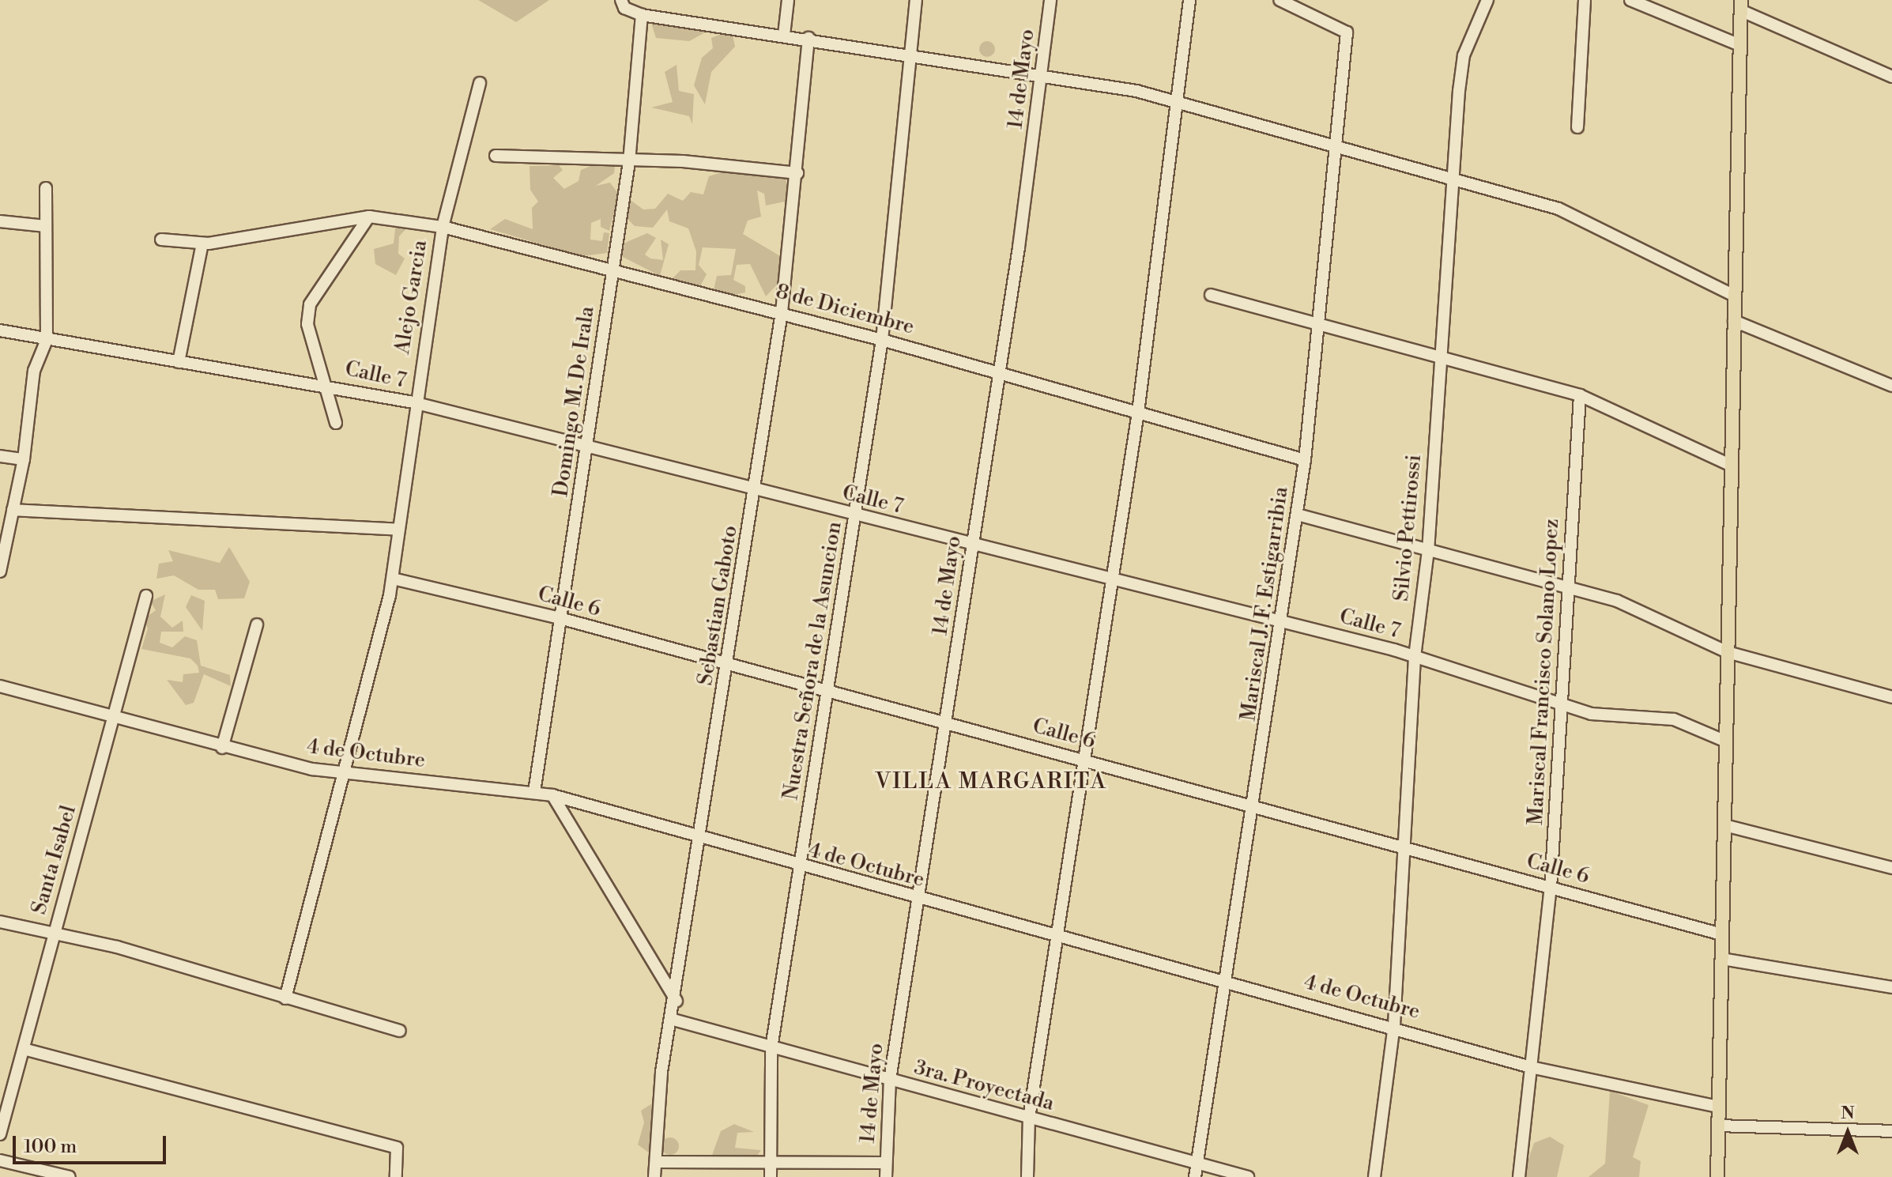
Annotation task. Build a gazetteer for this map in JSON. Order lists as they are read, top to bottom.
{
  "streets": {
    "street": [
      "14 de Mayo",
      "Alejo Garcia",
      "8 de Diciembre",
      "Calle 7",
      "Domingo M. De Irala",
      "Silvio Pettirossi",
      "Calle 6",
      "Mariscal J. F. Estigarribia",
      "Sebastian Gaboto",
      "Nuestra Señora de la Asuncion",
      "Mariscal Francisco Solano Lopez",
      "4 de Octubre",
      "Santa Isabel",
      "3ra. Proyectada"
    ]
  },
  "crossings": [
    ["14 de Mayo", "8 de Diciembre"],
    ["14 de Mayo", "Calle 7"],
    ["14 de Mayo", "Calle 6"],
    ["14 de Mayo", "4 de Octubre"],
    ["14 de Mayo", "3ra. Proyectada"],
    ["Alejo Garcia", "8 de Diciembre"],
    ["Alejo Garcia", "Calle 7"],
    ["Alejo Garcia", "Calle 6"],
    ["Alejo Garcia", "4 de Octubre"],
    ["8 de Diciembre", "Domingo M. De Irala"],
    ["8 de Diciembre", "Mariscal J. F. Estigarribia"],
    ["8 de Diciembre", "Sebastian Gaboto"],
    ["8 de Diciembre", "Nuestra Señora de la Asuncion"],
    ["Calle 7", "Domingo M. De Irala"],
    ["Calle 7", "Silvio Pettirossi"],
    ["Calle 7", "Mariscal J. F. Estigarribia"],
    ["Calle 7", "Sebastian Gaboto"],
    ["Calle 7", "Nuestra Señora de la Asuncion"],
    ["Calle 7", "Mariscal Francisco Solano Lopez"],
    ["Domingo M. De Irala", "Calle 6"],
    ["Domingo M. De Irala", "4 de Octubre"],
    ["Silvio Pettirossi", "Calle 6"],
    ["Silvio Pettirossi", "4 de Octubre"],
    ["Calle 6", "Mariscal J. F. Estigarribia"],
    ["Calle 6", "Sebastian Gaboto"],
    ["Calle 6", "Nuestra Señora de la Asuncion"],
    ["Calle 6", "Mariscal Francisco Solano Lopez"],
    ["Mariscal J. F. Estigarribia", "4 de Octubre"],
    ["Mariscal J. F. Estigarribia", "3ra. Proyectada"],
    ["Sebastian Gaboto", "4 de Octubre"],
    ["Sebastian Gaboto", "3ra. Proyectada"],
    ["Nuestra Señora de la Asuncion", "4 de Octubre"],
    ["Nuestra Señora de la Asuncion", "3ra. Proyectada"],
    ["Mariscal Francisco Solano Lopez", "4 de Octubre"],
    ["4 de Octubre", "Santa Isabel"]
  ],
  "districts": ["VILLA MARGARITA"],
  "scale_bar": "100 m",
  "north": "top"
}
